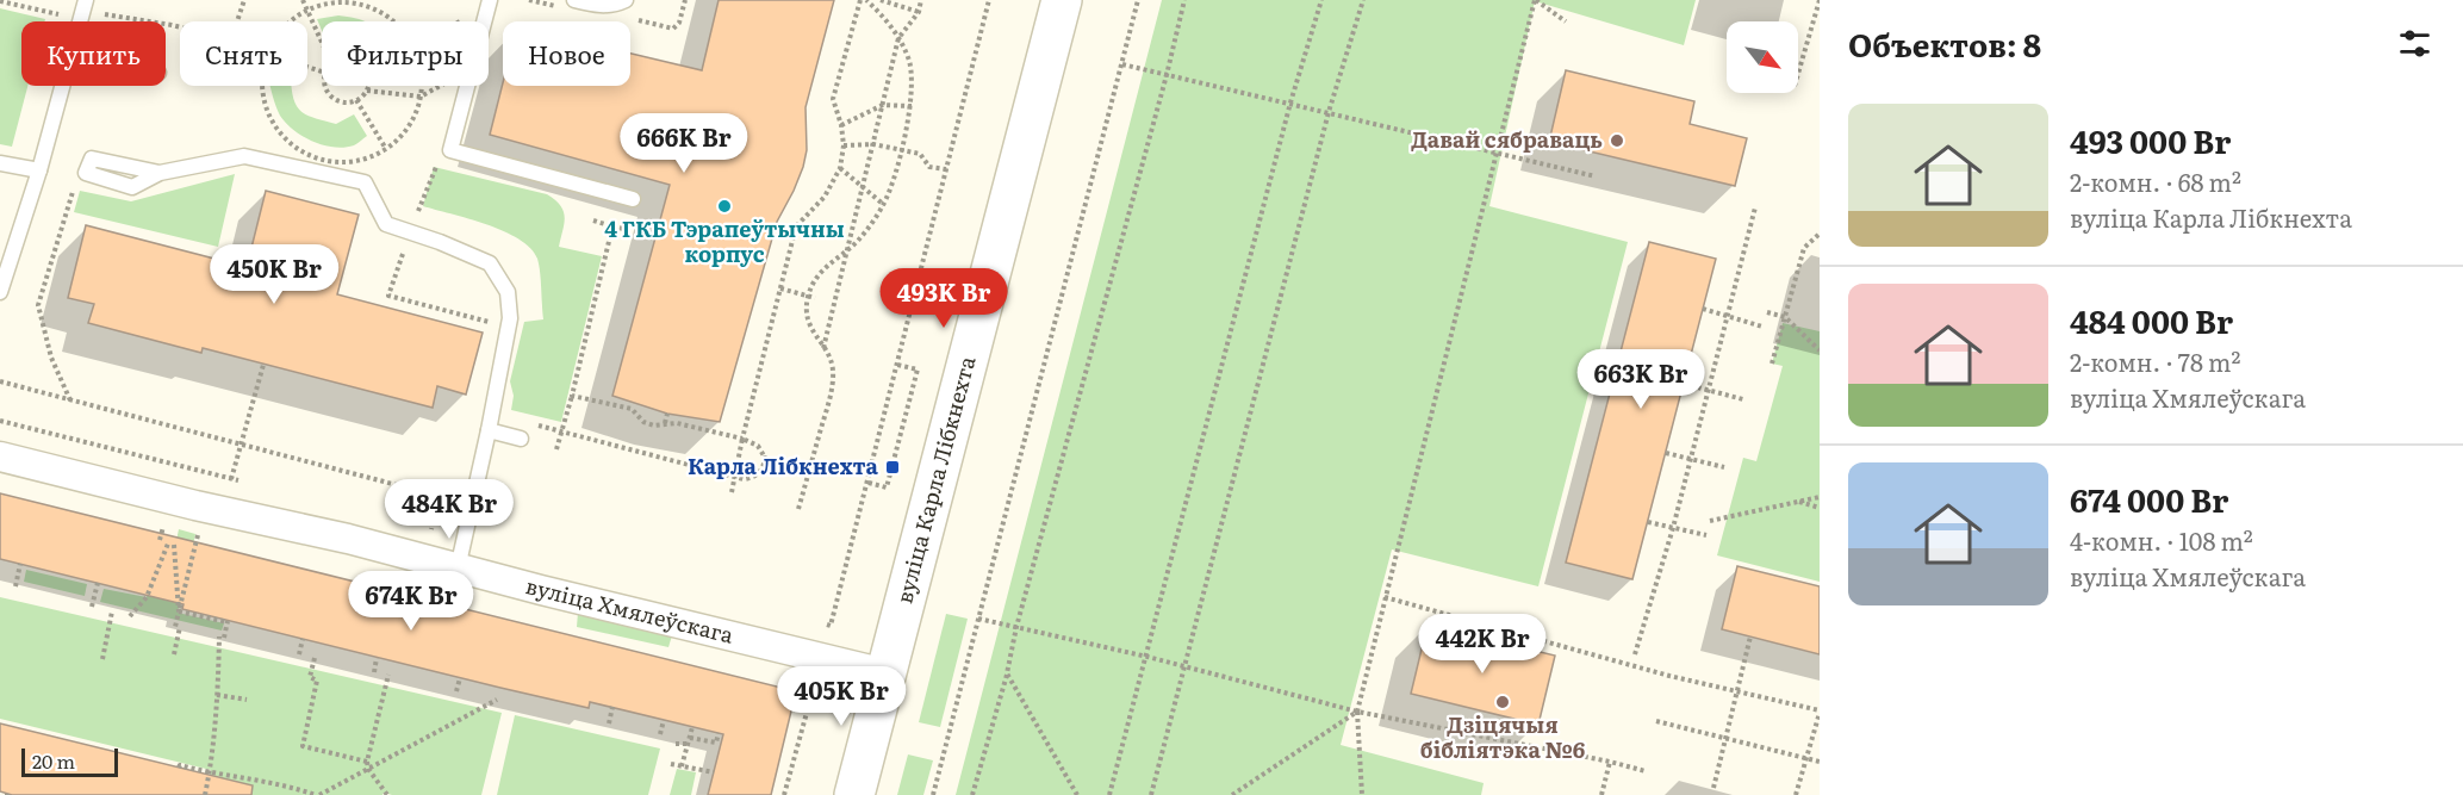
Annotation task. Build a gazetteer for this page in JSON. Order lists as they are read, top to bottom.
{
  "streets": {
    "main road": ["вуліца Карла Лібкнехта"],
    "street": ["вуліца Хмялеўскага"]
  },
  "crossings": [
    ["вуліца Карла Лібкнехта", "вуліца Хмялеўскага"]
  ],
  "places": {
    "other": ["Давай сябраваць", "4 ГКБ Тэрапеўтычны корпус", "Дзіцячыя бібліятэка №6"],
    "transit": ["Карла Лібкнехта"]
  },
  "scale_bar": "20 m",
  "north": "bottom right",
  "page": {
    "heading": "Объектов: 8",
    "chip": [
      "Купить",
      "Снять",
      "Фильтры",
      "Новое"
    ],
    "list": [
      {
        "name": "493 000 Br",
        "note": "2-комн. · 68 m² · вуліца Карла Лібкнехта"
      },
      {
        "name": "484 000 Br",
        "note": "2-комн. · 78 m² · вуліца Хмялеўскага"
      },
      {
        "name": "674 000 Br",
        "note": "4-комн. · 108 m² · вуліца Хмялеўскага"
      }
    ],
    "price": [
      "666K Br",
      "450K Br",
      "493K Br",
      "663K Br",
      "484K Br",
      "674K Br",
      "442K Br",
      "405K Br"
    ],
    "scale": "20 m"
  }
}
